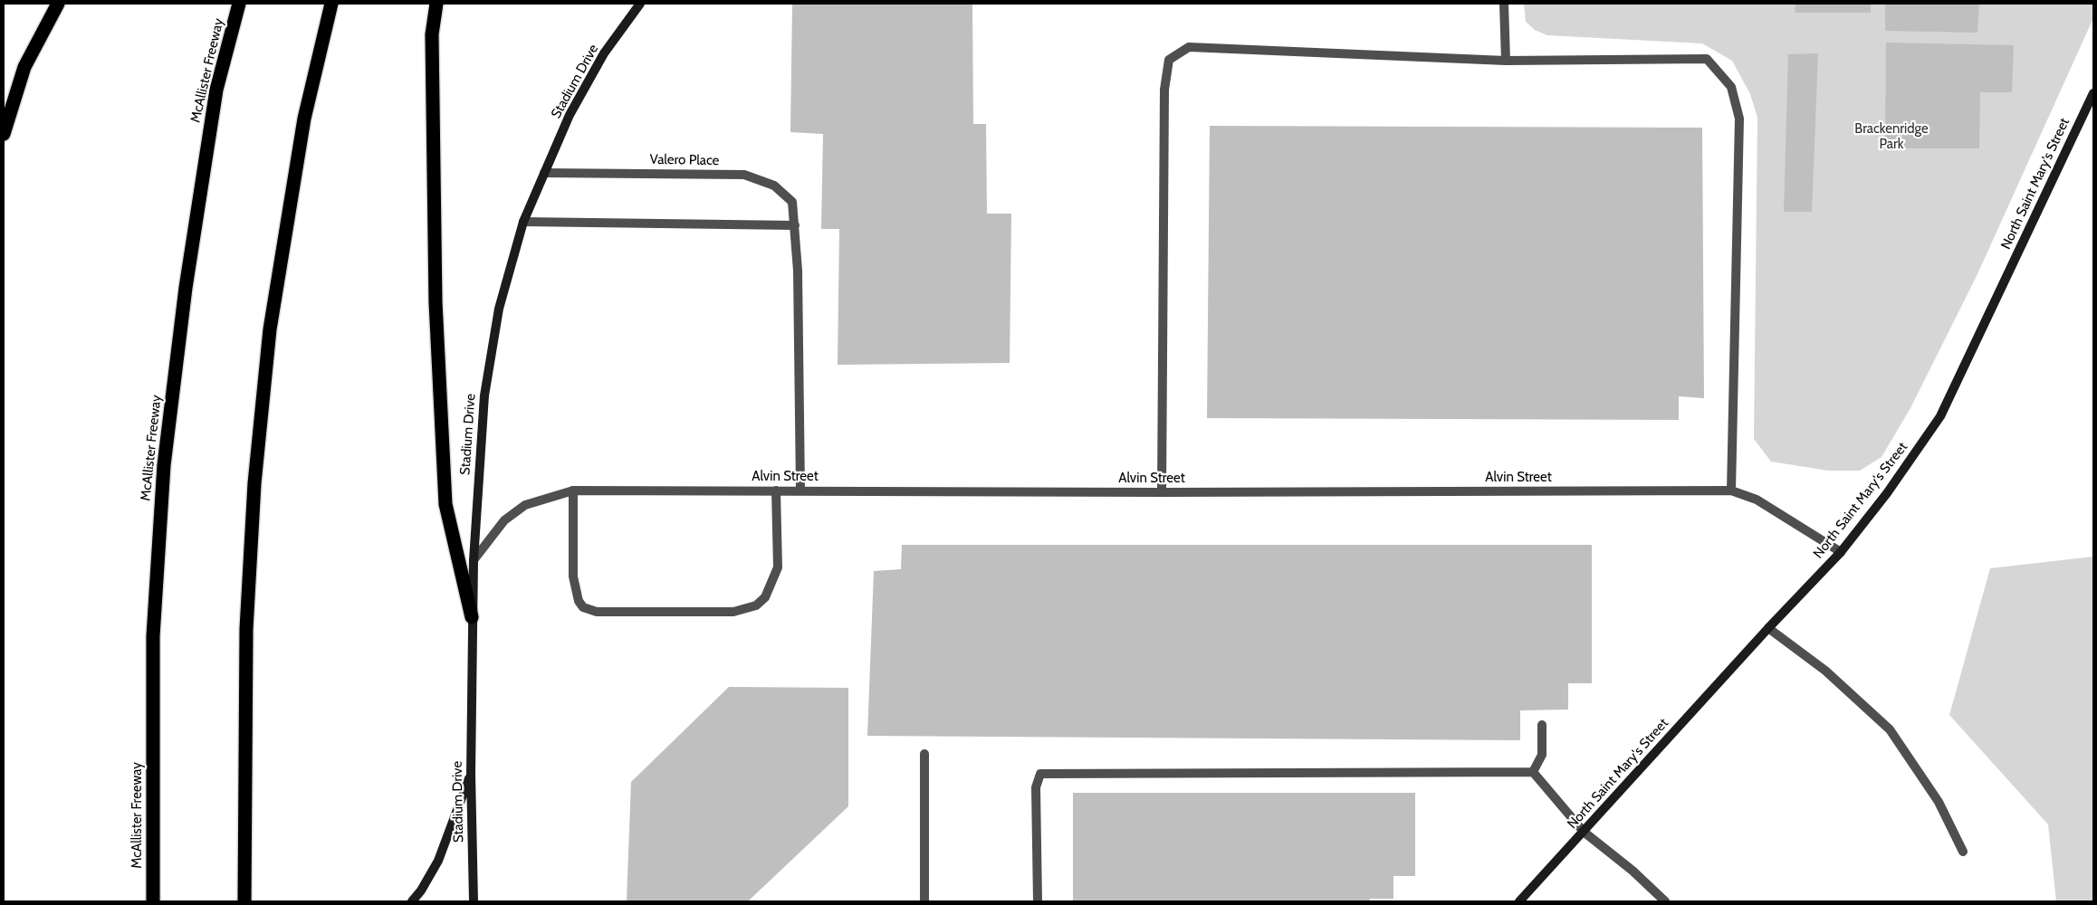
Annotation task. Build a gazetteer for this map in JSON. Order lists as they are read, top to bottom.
{
  "streets": {
    "highway": ["McAllister Freeway"],
    "main road": ["Stadium Drive", "North Saint Mary's Street"],
    "street": ["Valero Place", "Alvin Street"]
  },
  "crossings": [
    ["Stadium Drive", "Valero Place"],
    ["Stadium Drive", "Alvin Street"],
    ["Valero Place", "Alvin Street"],
    ["North Saint Mary's Street", "Alvin Street"]
  ],
  "parks": ["Brackenridge Park"]
}
